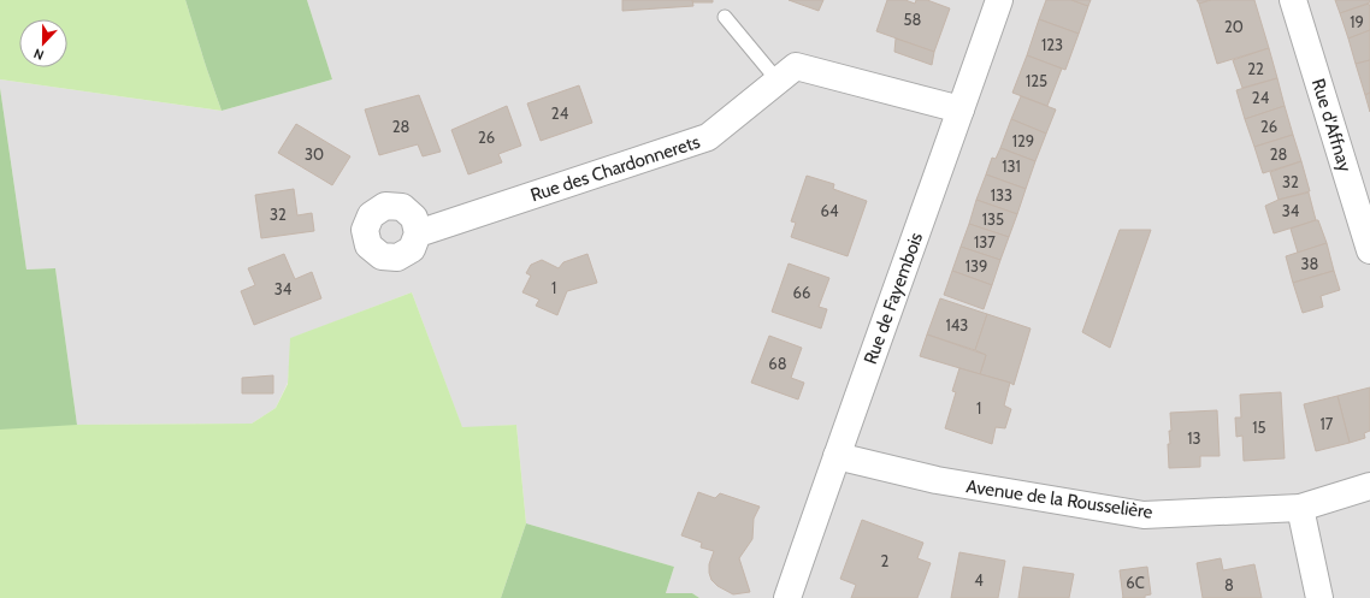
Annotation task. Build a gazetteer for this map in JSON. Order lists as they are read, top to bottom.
{
  "streets": {
    "street": [
      "Rue d'Affnay",
      "Rue des Chardonnerets",
      "Rue de Fayembois",
      "Avenue de la Rousselière"
    ]
  },
  "crossings": [
    ["Rue des Chardonnerets", "Rue de Fayembois"],
    ["Rue de Fayembois", "Avenue de la Rousselière"]
  ],
  "house_numbers": [
    "58",
    "19",
    "20",
    "123",
    "22",
    "125",
    "24",
    "24",
    "28",
    "26",
    "26",
    "129",
    "30",
    "28",
    "131",
    "32",
    "133",
    "64",
    "34",
    "32",
    "135",
    "137",
    "38",
    "139",
    "1",
    "34",
    "66",
    "143",
    "68",
    "1",
    "17",
    "15",
    "13",
    "2",
    "4",
    "6C",
    "8"
  ],
  "north": "bottom"
}
